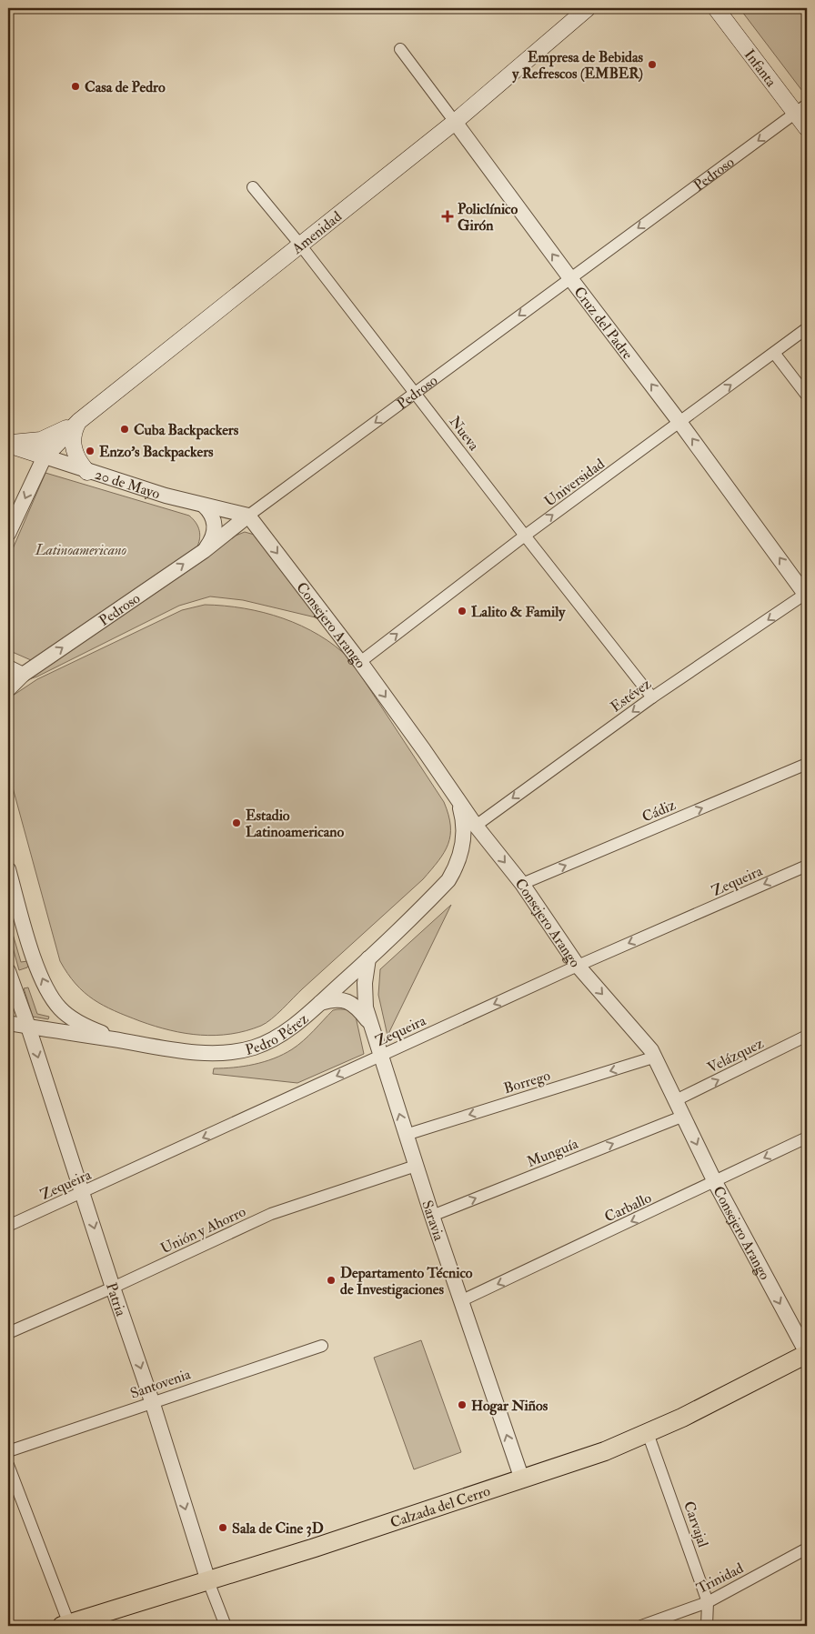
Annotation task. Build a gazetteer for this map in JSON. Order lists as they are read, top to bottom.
{
  "streets": {
    "main road": [
      "Infanta",
      "Amenidad",
      "20 de Mayo",
      "Calzada del Cerro"
    ],
    "street": [
      "Pedroso",
      "Cruz del Padre",
      "Nueva",
      "Universidad",
      "Consejero Arango",
      "Estévez",
      "Cádiz",
      "Zequeira",
      "Pedro Pérez",
      "Velázquez",
      "Borrego",
      "Munguía",
      "Carballo",
      "Saravia",
      "Unión y Ahorro",
      "Patria",
      "Santovenia",
      "Carvajal",
      "Trinidad"
    ]
  },
  "crossings": [
    ["Infanta", "Pedroso"],
    ["Pedroso", "Cruz del Padre"],
    ["Pedroso", "Nueva"],
    ["Pedroso", "20 de Mayo"],
    ["Pedroso", "Consejero Arango"],
    ["Amenidad", "Cruz del Padre"],
    ["Amenidad", "Nueva"],
    ["Amenidad", "20 de Mayo"],
    ["Cruz del Padre", "Universidad"],
    ["Cruz del Padre", "Estévez"],
    ["Nueva", "Universidad"],
    ["Nueva", "Estévez"],
    ["Universidad", "Consejero Arango"],
    ["20 de Mayo", "Consejero Arango"],
    ["Consejero Arango", "Estévez"],
    ["Consejero Arango", "Cádiz"],
    ["Consejero Arango", "Zequeira"],
    ["Consejero Arango", "Pedro Pérez"],
    ["Consejero Arango", "Velázquez"],
    ["Consejero Arango", "Borrego"],
    ["Consejero Arango", "Munguía"],
    ["Consejero Arango", "Carballo"],
    ["Consejero Arango", "Calzada del Cerro"],
    ["Estévez", "Pedro Pérez"],
    ["Zequeira", "Saravia"],
    ["Zequeira", "Patria"],
    ["Pedro Pérez", "Saravia"],
    ["Pedro Pérez", "Patria"],
    ["Borrego", "Saravia"],
    ["Munguía", "Saravia"],
    ["Carballo", "Saravia"],
    ["Saravia", "Unión y Ahorro"],
    ["Saravia", "Calzada del Cerro"],
    ["Unión y Ahorro", "Patria"],
    ["Patria", "Santovenia"],
    ["Patria", "Calzada del Cerro"],
    ["Calzada del Cerro", "Carvajal"],
    ["Carvajal", "Trinidad"]
  ],
  "one_way": [
    "Cruz del Padre",
    "Universidad",
    "Consejero Arango",
    "Estévez",
    "Cádiz",
    "Zequeira",
    "Velázquez",
    "Borrego",
    "Munguía",
    "Carballo",
    "Saravia",
    "Patria"
  ],
  "parks": ["Latinoamericano"],
  "places": {
    "other": [
      "Empresa de Bebidas y Refrescos (EMBER)",
      "Casa de Pedro",
      "Cuba Backpackers",
      "Enzo's Backpackers",
      "Lalito & Family",
      "Estadio Latinoamericano",
      "Departamento Técnico de Investigaciones",
      "Hogar Niños",
      "Sala de Cine 3D"
    ],
    "health": ["Policlínico Girón"]
  }
}
